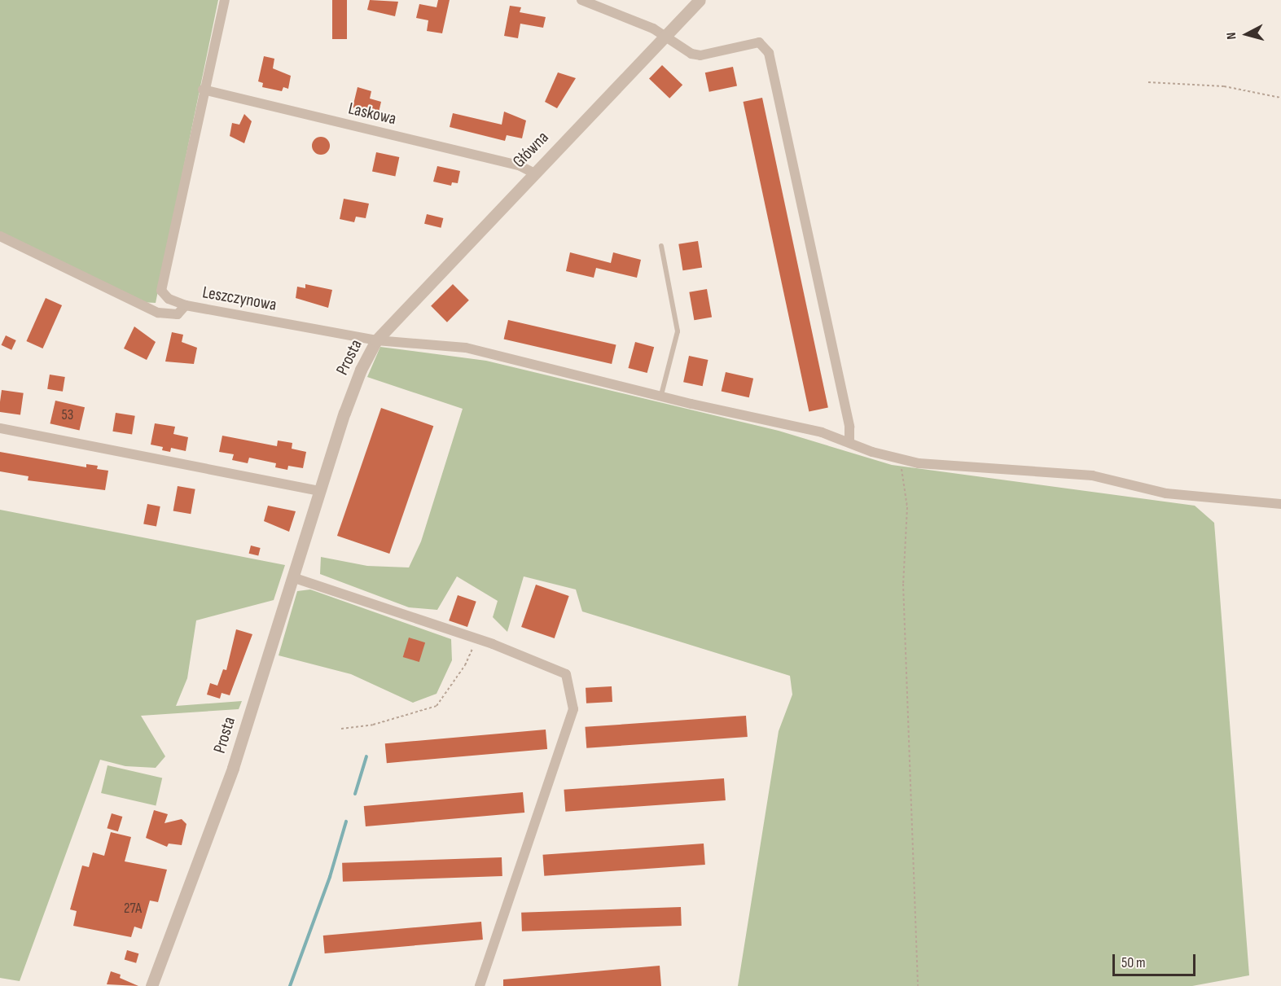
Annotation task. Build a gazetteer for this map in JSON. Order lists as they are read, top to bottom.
{
  "streets": {
    "street": [
      "Laskowa",
      "Główna",
      "Leszczynowa",
      "Prosta"
    ]
  },
  "crossings": [
    ["Laskowa", "Główna"],
    ["Główna", "Prosta"],
    ["Leszczynowa", "Prosta"]
  ],
  "house_numbers": ["53", "27A"],
  "scale_bar": "50 m",
  "north": "left"
}
